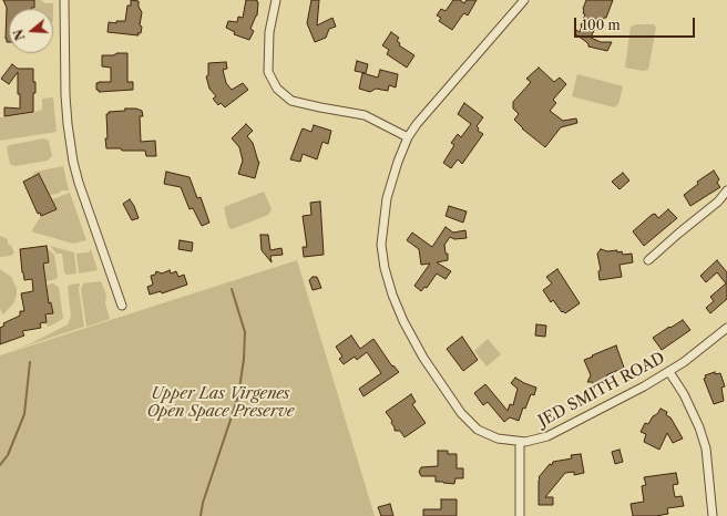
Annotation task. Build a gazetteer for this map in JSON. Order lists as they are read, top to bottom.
{
  "streets": {
    "street": ["JED SMITH ROAD"]
  },
  "parks": ["Upper Las Virgenes Open Space Preserve"],
  "scale_bar": "100 m",
  "north": "left"
}
